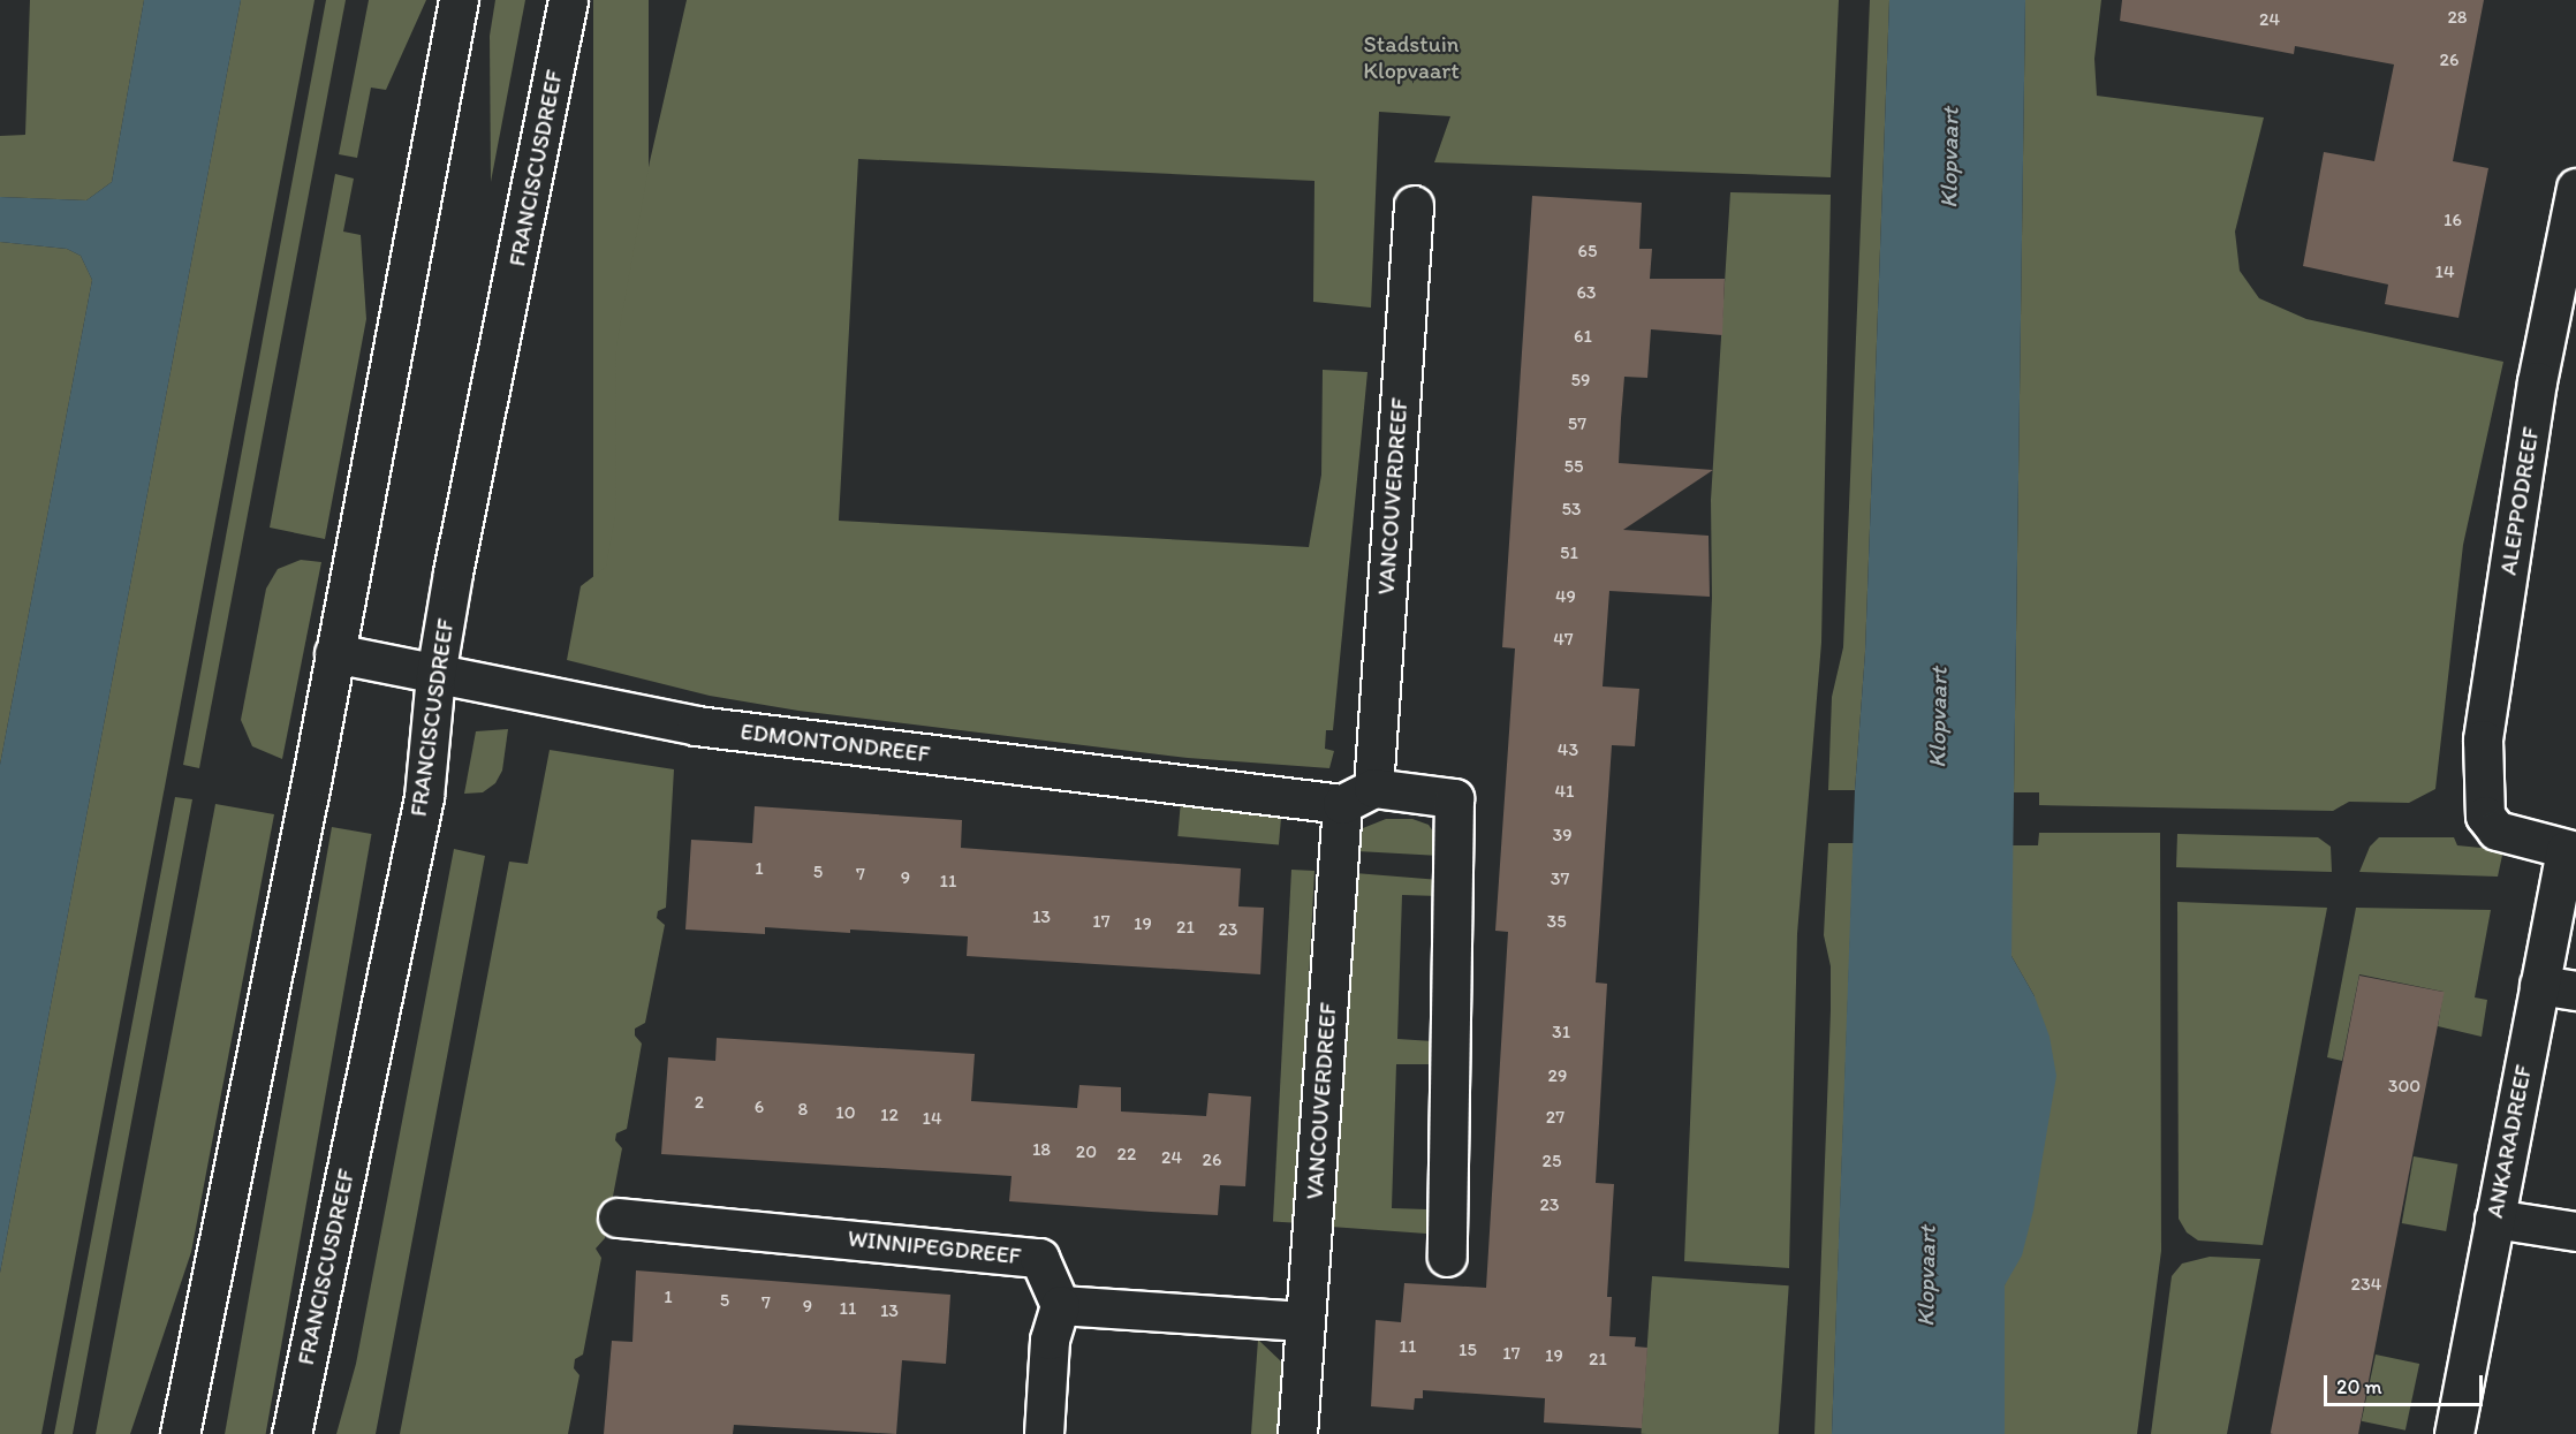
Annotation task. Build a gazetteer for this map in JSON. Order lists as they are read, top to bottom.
{
  "streets": {
    "street": [
      "FRANCISCUSDREEF",
      "VANCOUVERDREEF",
      "ALEPPODREEF",
      "EDMONTONDREEF",
      "ANKARADREEF",
      "WINNIPEGDREEF"
    ]
  },
  "crossings": [
    ["FRANCISCUSDREEF", "EDMONTONDREEF"],
    ["VANCOUVERDREEF", "EDMONTONDREEF"],
    ["ALEPPODREEF", "ANKARADREEF"]
  ],
  "water": ["Klopvaart"],
  "parks": ["Stadstuin Klopvaart"],
  "house_numbers": [
    "28",
    "24",
    "26",
    "16",
    "65",
    "14",
    "63",
    "61",
    "59",
    "57",
    "55",
    "53",
    "51",
    "49",
    "47",
    "43",
    "41",
    "39",
    "1",
    "5",
    "7",
    "9",
    "37",
    "11",
    "13",
    "17",
    "35",
    "19",
    "21",
    "23",
    "31",
    "29",
    "300",
    "2",
    "6",
    "8",
    "10",
    "12",
    "27",
    "14",
    "18",
    "20",
    "22",
    "24",
    "26",
    "25",
    "23",
    "234",
    "1",
    "5",
    "7",
    "9",
    "11",
    "13",
    "11",
    "15",
    "17",
    "19",
    "21"
  ],
  "scale_bar": "20 m"
}
